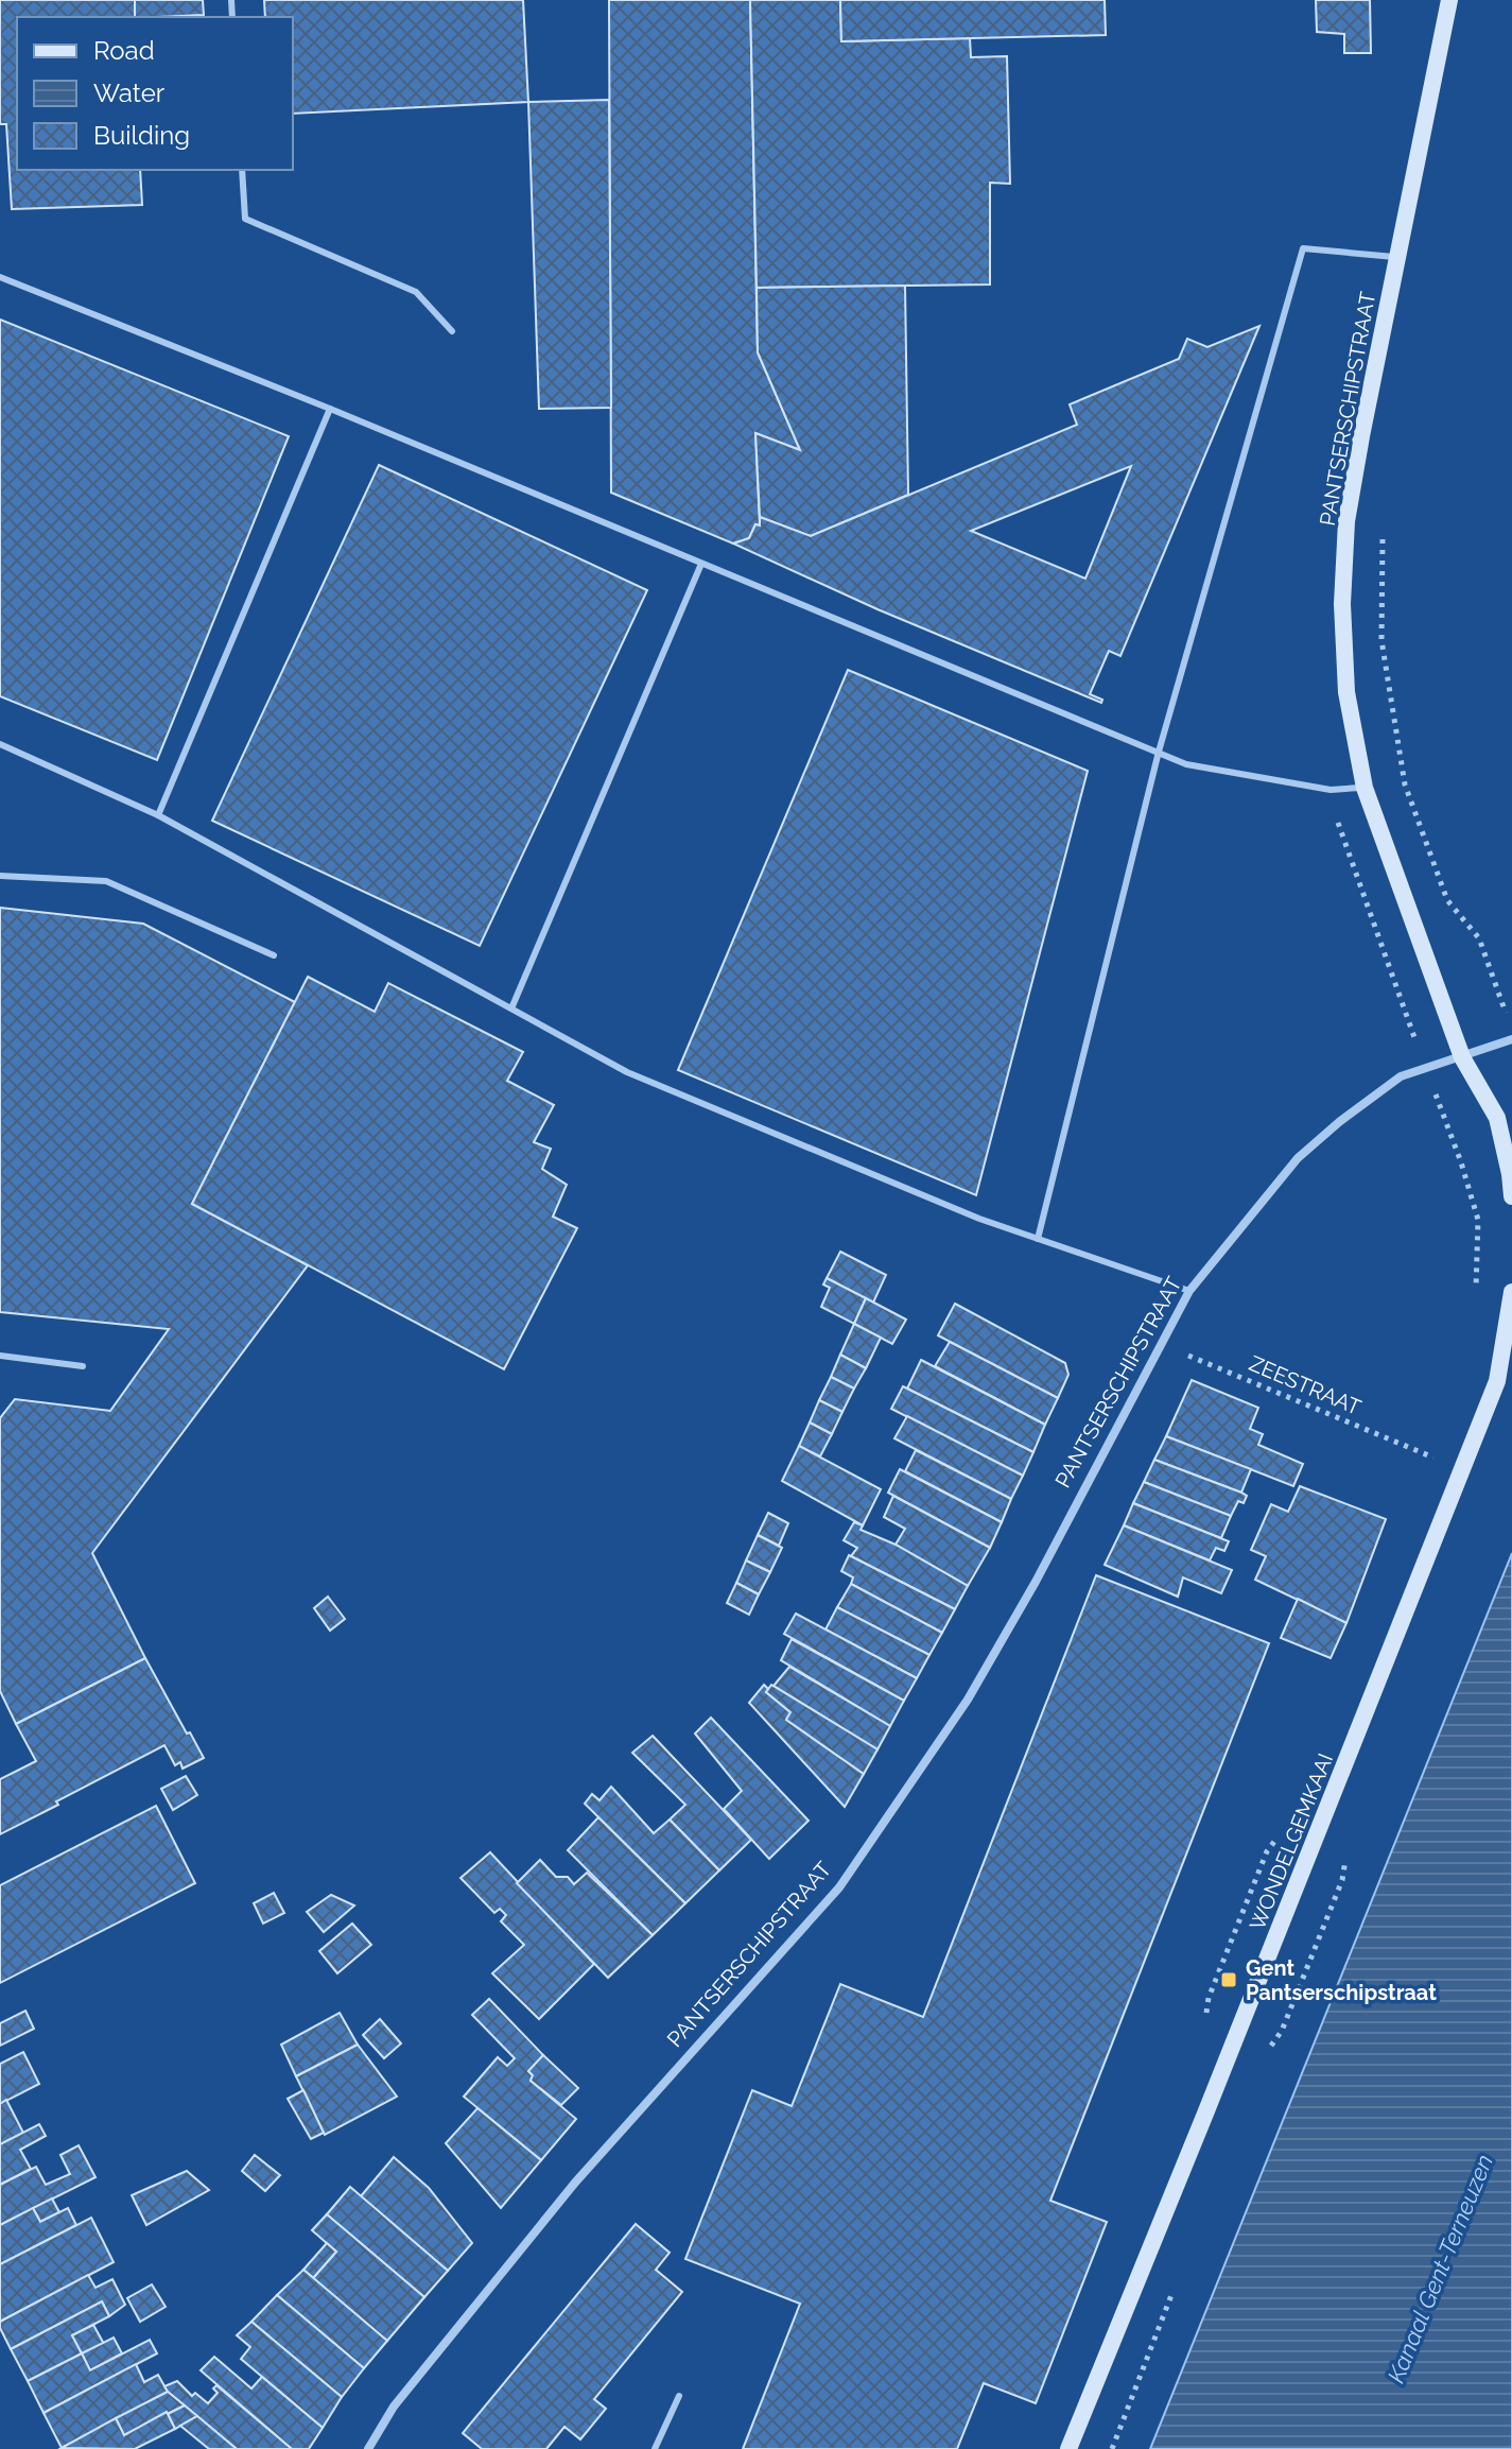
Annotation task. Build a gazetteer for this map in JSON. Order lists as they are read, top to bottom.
{
  "streets": {
    "main road": ["PANTSERSCHIPSTRAAT", "WONDELGEMKAAI"],
    "path": ["ZEESTRAAT"]
  },
  "crossings": [
    ["PANTSERSCHIPSTRAAT", "ZEESTRAAT"]
  ],
  "water": ["Kanaal Gent-Terneuzen"],
  "places": {
    "transit": ["Gent Pantserschipstraat"]
  },
  "legend": ["Road", "Water", "Building"]
}
